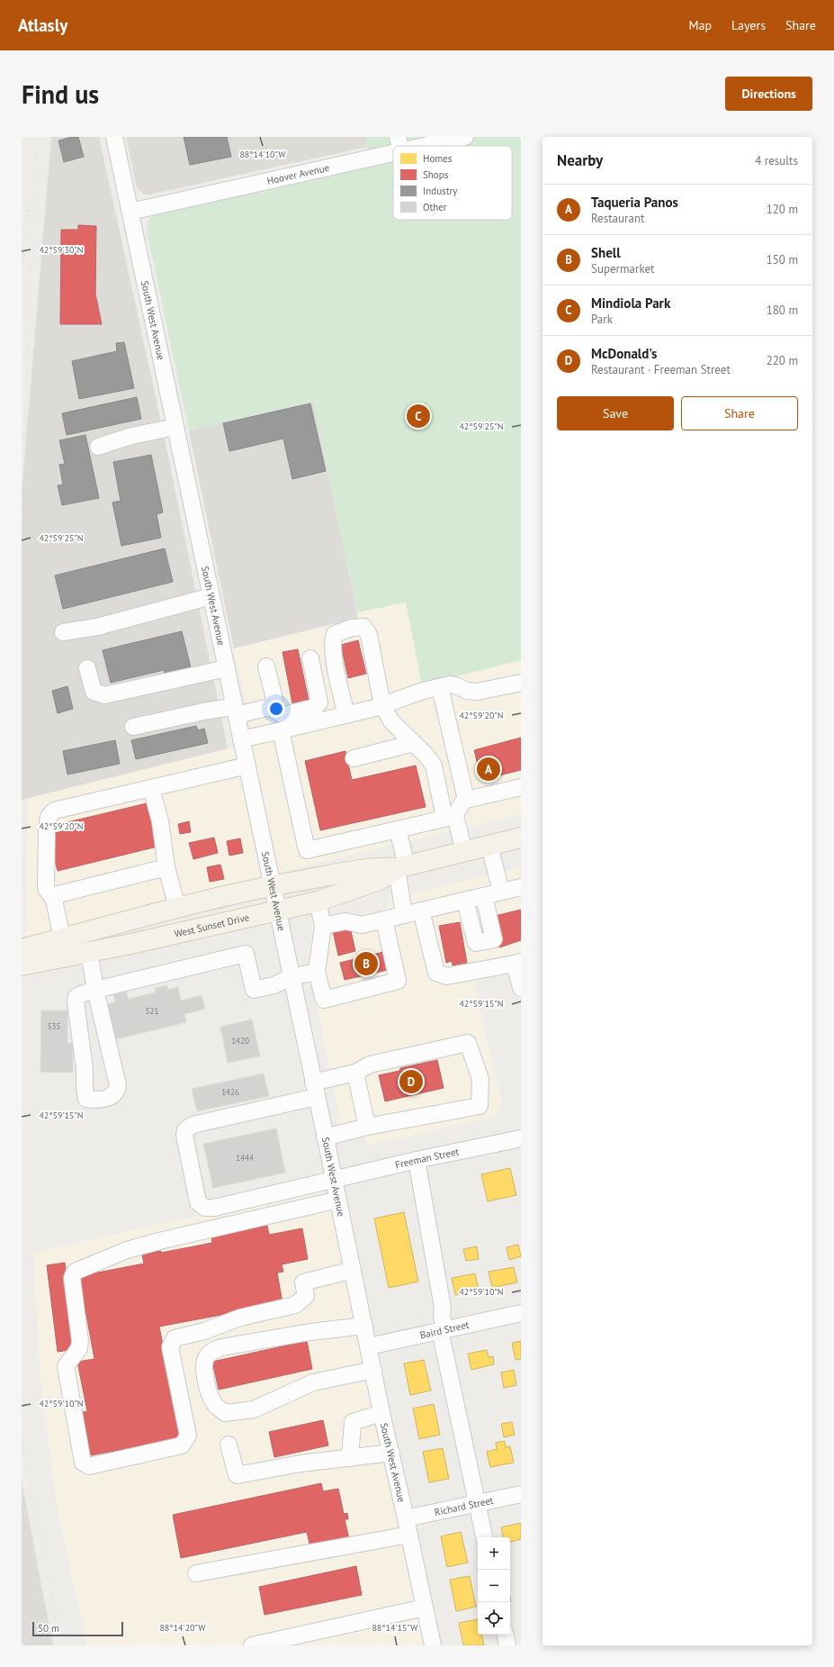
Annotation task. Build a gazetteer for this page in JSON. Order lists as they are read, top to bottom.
{
  "streets": {
    "main road": ["West Sunset Drive"],
    "street": [
      "Hoover Avenue",
      "South West Avenue",
      "Freeman Street",
      "Baird Street",
      "Richard Street"
    ]
  },
  "crossings": [
    ["Hoover Avenue", "South West Avenue"],
    ["South West Avenue", "West Sunset Drive"],
    ["South West Avenue", "Freeman Street"],
    ["South West Avenue", "Baird Street"],
    ["South West Avenue", "Richard Street"]
  ],
  "house_numbers": [
    "521",
    "535",
    "1420",
    "1426",
    "1444"
  ],
  "legend": [
    "Homes",
    "Shops",
    "Industry",
    "Other"
  ],
  "scale_bar": "50 m",
  "page": {
    "header": "Atlasly",
    "nav": ["Map", "Layers", "Share"],
    "buttons": [
      "Directions",
      ["Save", "Share"]
    ],
    "title": "Find us",
    "heading": ["Nearby", "4 results"],
    "list": [
      {
        "mark": "A",
        "name": "Taqueria Panos",
        "note": "Restaurant",
        "value": "120 m"
      },
      {
        "mark": "B",
        "name": "Shell",
        "note": "Supermarket",
        "value": "150 m"
      },
      {
        "mark": "C",
        "name": "Mindiola Park",
        "note": "Park",
        "value": "180 m"
      },
      {
        "mark": "D",
        "name": "McDonald's",
        "note": "Restaurant · Freeman Street",
        "value": "220 m"
      }
    ],
    "pins": [
      "C",
      "A",
      "B",
      "D"
    ],
    "map_buttons": ["+", "−"],
    "scale": "50 m"
  },
  "coordinates": [
    "88°14'10\"W",
    "42°59'30\"N",
    "42°59'25\"N",
    "42°59'20\"N",
    "42°59'15\"N",
    "42°59'10\"N",
    "88°14'20\"W",
    "88°14'15\"W"
  ]
}
